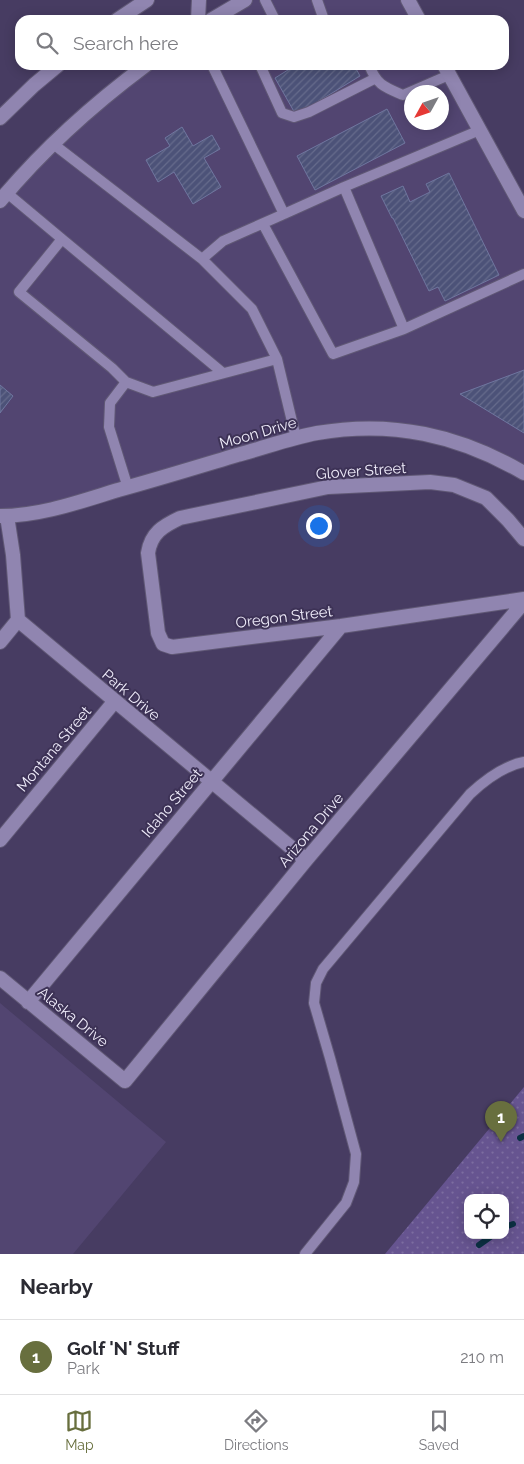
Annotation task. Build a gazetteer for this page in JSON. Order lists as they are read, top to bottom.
{
  "streets": {
    "street": [
      "Moon Drive",
      "Glover Street",
      "Oregon Street",
      "Park Drive",
      "Montana Street",
      "Idaho Street",
      "Arizona Drive",
      "Alaska Drive"
    ]
  },
  "crossings": [
    ["Glover Street", "Oregon Street"],
    ["Oregon Street", "Idaho Street"],
    ["Oregon Street", "Arizona Drive"],
    ["Park Drive", "Montana Street"],
    ["Park Drive", "Idaho Street"],
    ["Park Drive", "Arizona Drive"],
    ["Idaho Street", "Alaska Drive"],
    ["Arizona Drive", "Alaska Drive"]
  ],
  "north": "bottom left",
  "page": {
    "search": "Search here",
    "pins": "1",
    "heading": "Nearby",
    "list": [
      {
        "mark": "1",
        "name": "Golf 'N' Stuff",
        "note": "Park",
        "value": "210 m"
      }
    ],
    "nav": ["Map", "Directions", "Saved"]
  }
}
